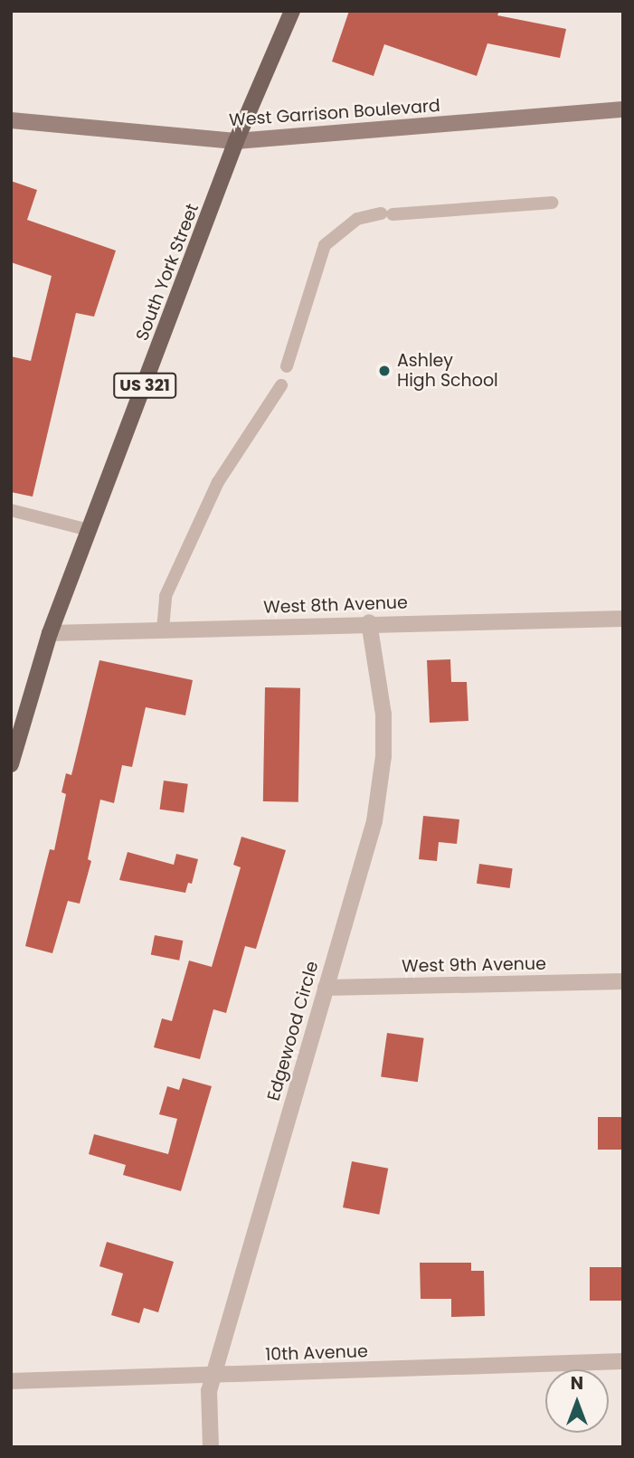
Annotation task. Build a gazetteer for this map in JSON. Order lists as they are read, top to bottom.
{
  "streets": {
    "main road": ["West Garrison Boulevard", "South York Street", "US 321"],
    "street": [
      "West 8th Avenue",
      "West 9th Avenue",
      "Edgewood Circle",
      "10th Avenue"
    ]
  },
  "crossings": [
    ["West Garrison Boulevard", "South York Street"],
    ["South York Street", "West 8th Avenue"],
    ["West 8th Avenue", "Edgewood Circle"],
    ["West 9th Avenue", "Edgewood Circle"],
    ["Edgewood Circle", "10th Avenue"]
  ],
  "places": ["Ashley High School"],
  "north": "top"
}
